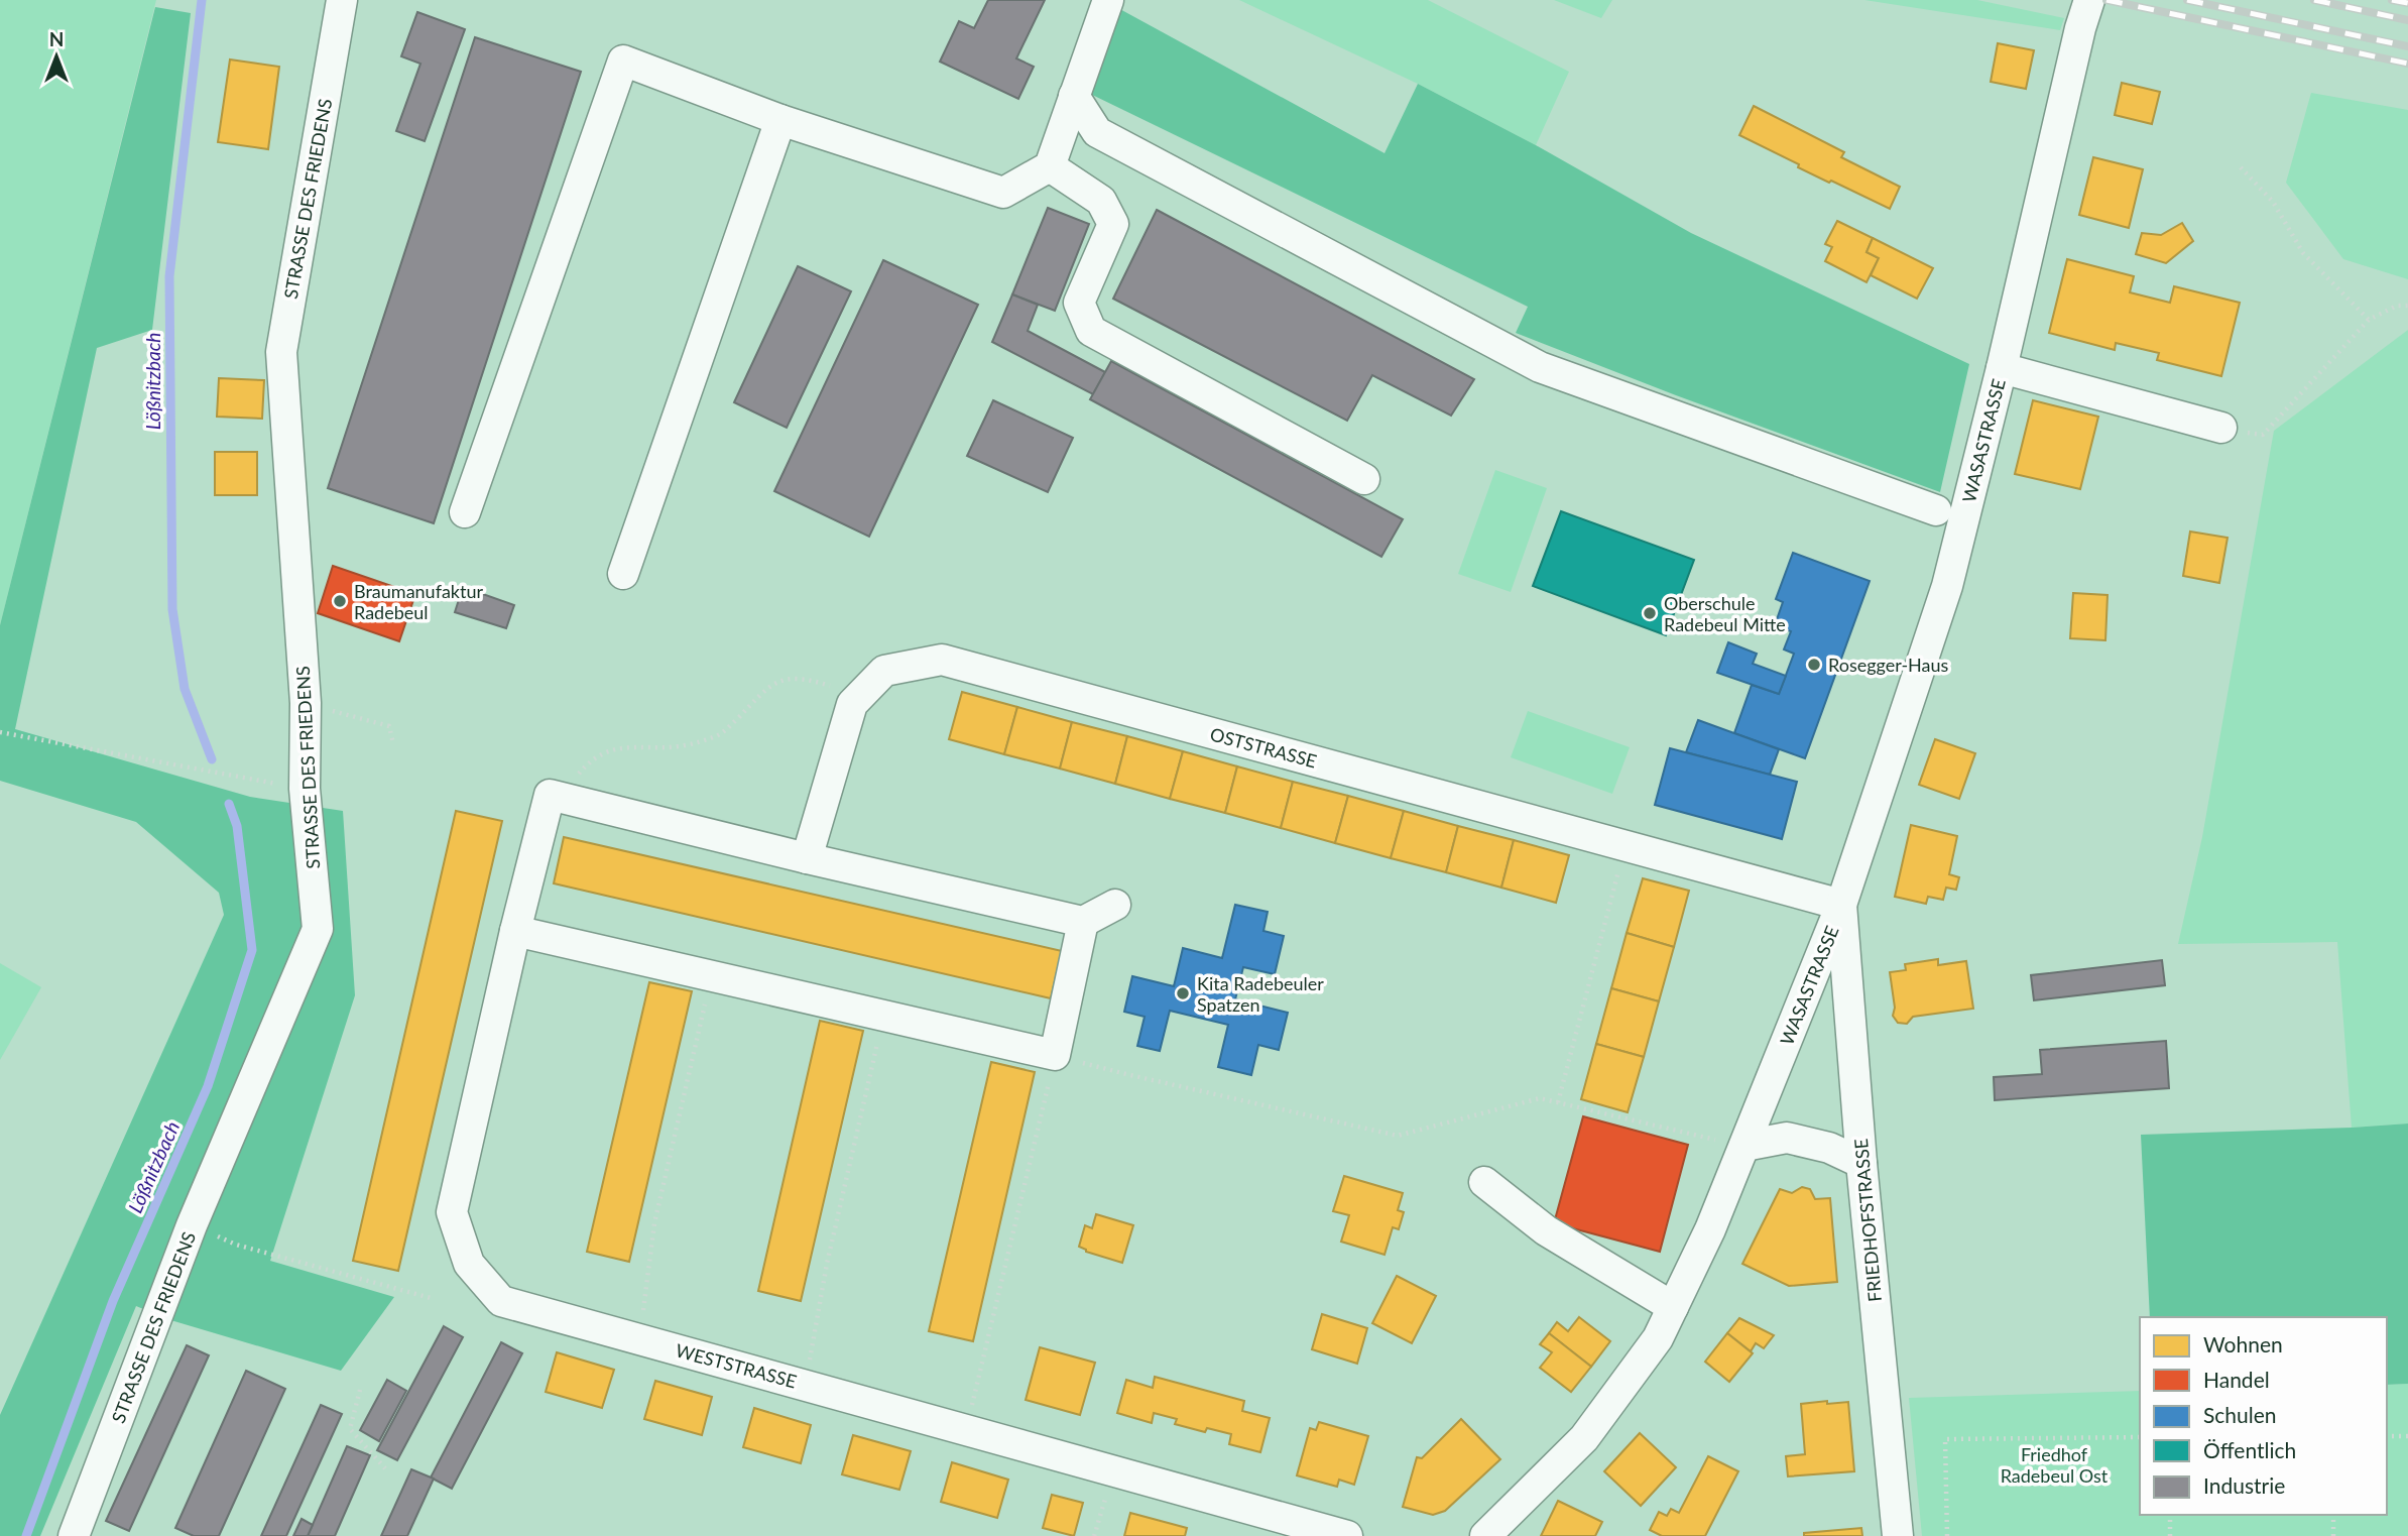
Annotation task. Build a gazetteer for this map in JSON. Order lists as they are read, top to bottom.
{
  "streets": {
    "street": [
      "STRASSE DES FRIEDENS",
      "WASASTRASSE",
      "OSTSTRASSE",
      "FRIEDHOFSTRASSE",
      "WESTSTRASSE"
    ]
  },
  "crossings": [
    ["WASASTRASSE", "OSTSTRASSE"],
    ["WASASTRASSE", "FRIEDHOFSTRASSE"],
    ["OSTSTRASSE", "FRIEDHOFSTRASSE"]
  ],
  "water": ["Lößnitzbach"],
  "parks": ["Friedhof Radebeul Ost"],
  "places": [
    "Braumanufaktur Radebeul",
    "Oberschule Radebeul Mitte",
    "Rosegger-Haus",
    "Kita Radebeuler Spatzen"
  ],
  "legend": [
    "Wohnen",
    "Handel",
    "Schulen",
    "Öffentlich",
    "Industrie"
  ],
  "north": "top"
}
